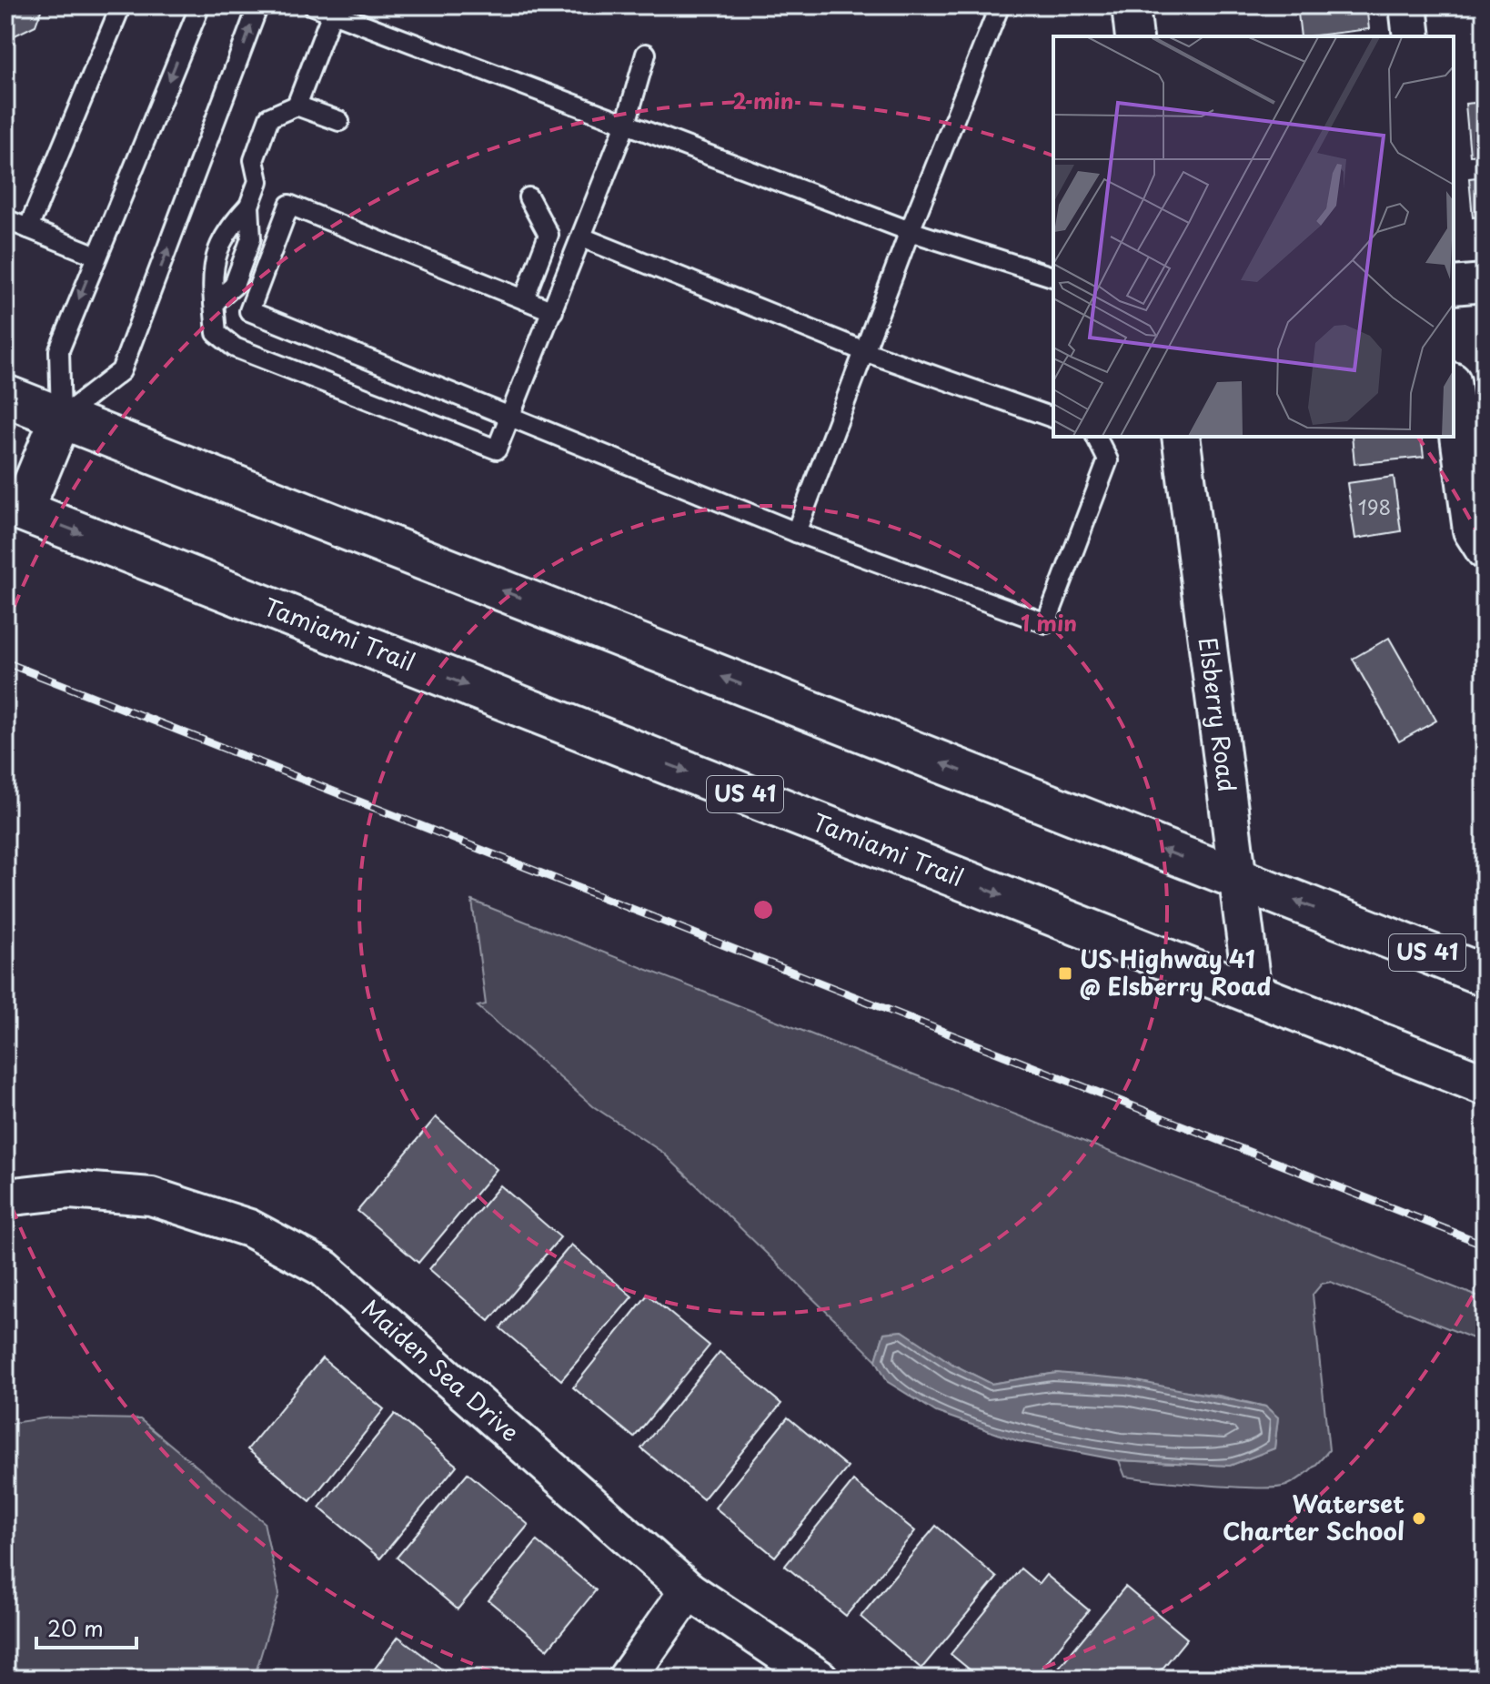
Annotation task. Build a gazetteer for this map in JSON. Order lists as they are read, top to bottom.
{
  "streets": {
    "main road": ["Tamiami Trail", "US 41"],
    "street": ["Elsberry Road", "Maiden Sea Drive"]
  },
  "crossings": [
    ["Tamiami Trail", "Elsberry Road"],
    ["Elsberry Road", "US 41"]
  ],
  "places": {
    "transit": ["US Highway 41 @ Elsberry Road"],
    "other": ["Waterset Charter School"]
  },
  "house_numbers": ["198"],
  "scale_bar": "20 m",
  "rings": ["2 min", "1 min"]
}
